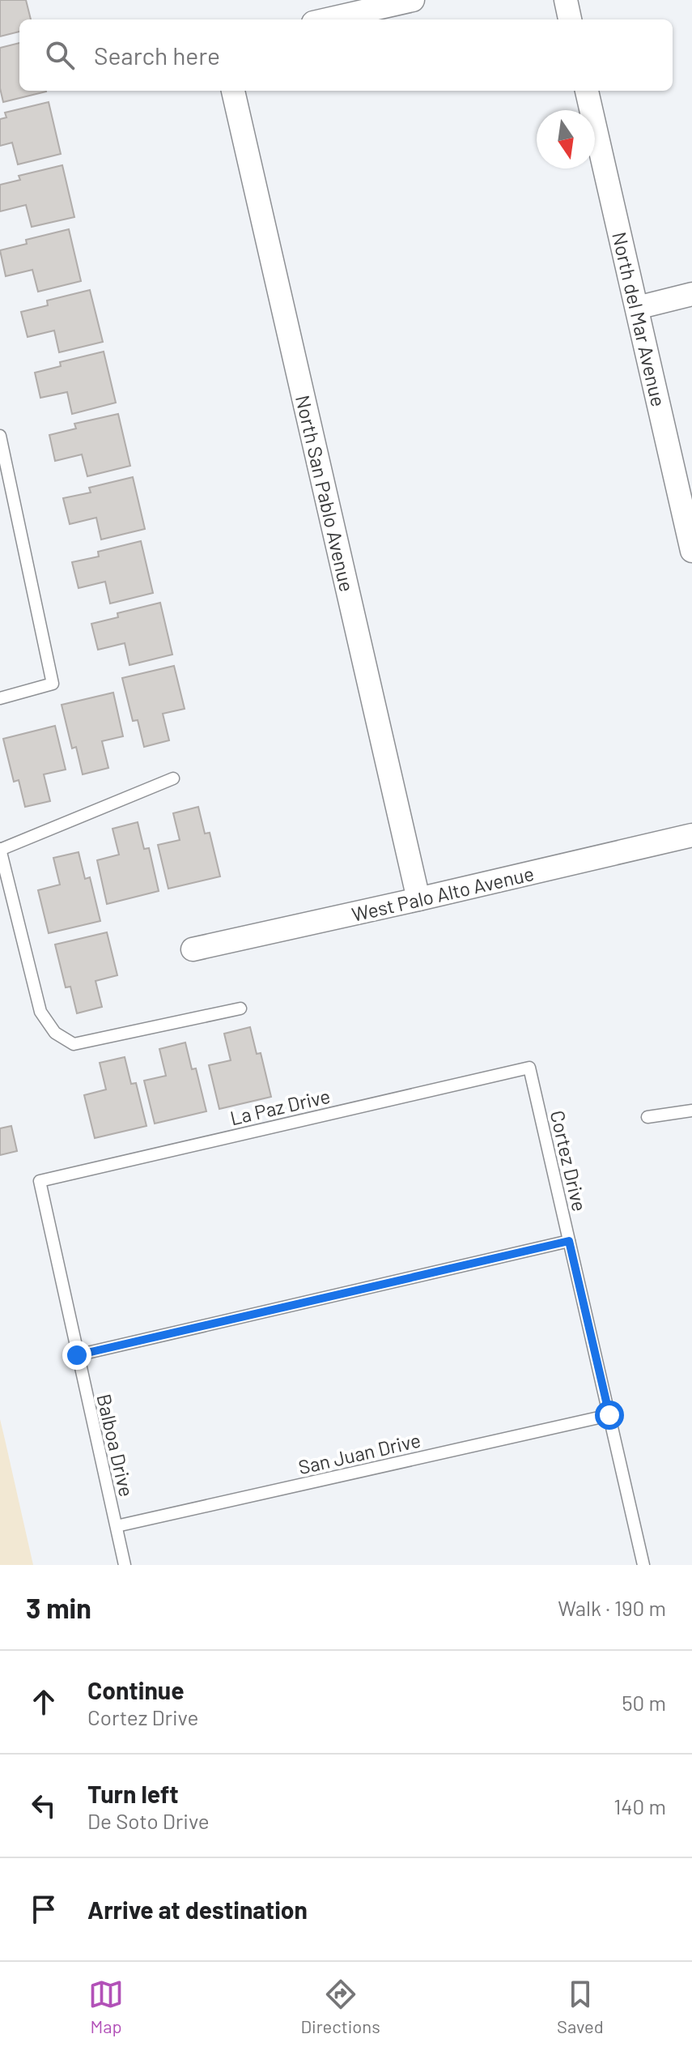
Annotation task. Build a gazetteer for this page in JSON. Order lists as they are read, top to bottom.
{
  "streets": {
    "street": ["North del Mar Avenue", "North San Pablo Avenue", "West Palo Alto Avenue"],
    "lane": [
      "La Paz Drive",
      "Cortez Drive",
      "Balboa Drive",
      "San Juan Drive"
    ]
  },
  "crossings": [
    ["North San Pablo Avenue", "West Palo Alto Avenue"],
    ["La Paz Drive", "Cortez Drive"],
    ["La Paz Drive", "Balboa Drive"],
    ["Cortez Drive", "San Juan Drive"],
    ["Balboa Drive", "San Juan Drive"]
  ],
  "north": "bottom",
  "page": {
    "search": "Search here",
    "heading": ["3 min", "Walk · 190 m"],
    "list": [
      ["Continue", "Cortez Drive", "50 m"],
      ["Turn left", "De Soto Drive", "140 m"],
      "Arrive at destination"
    ],
    "nav": ["Map", "Directions", "Saved"]
  }
}
